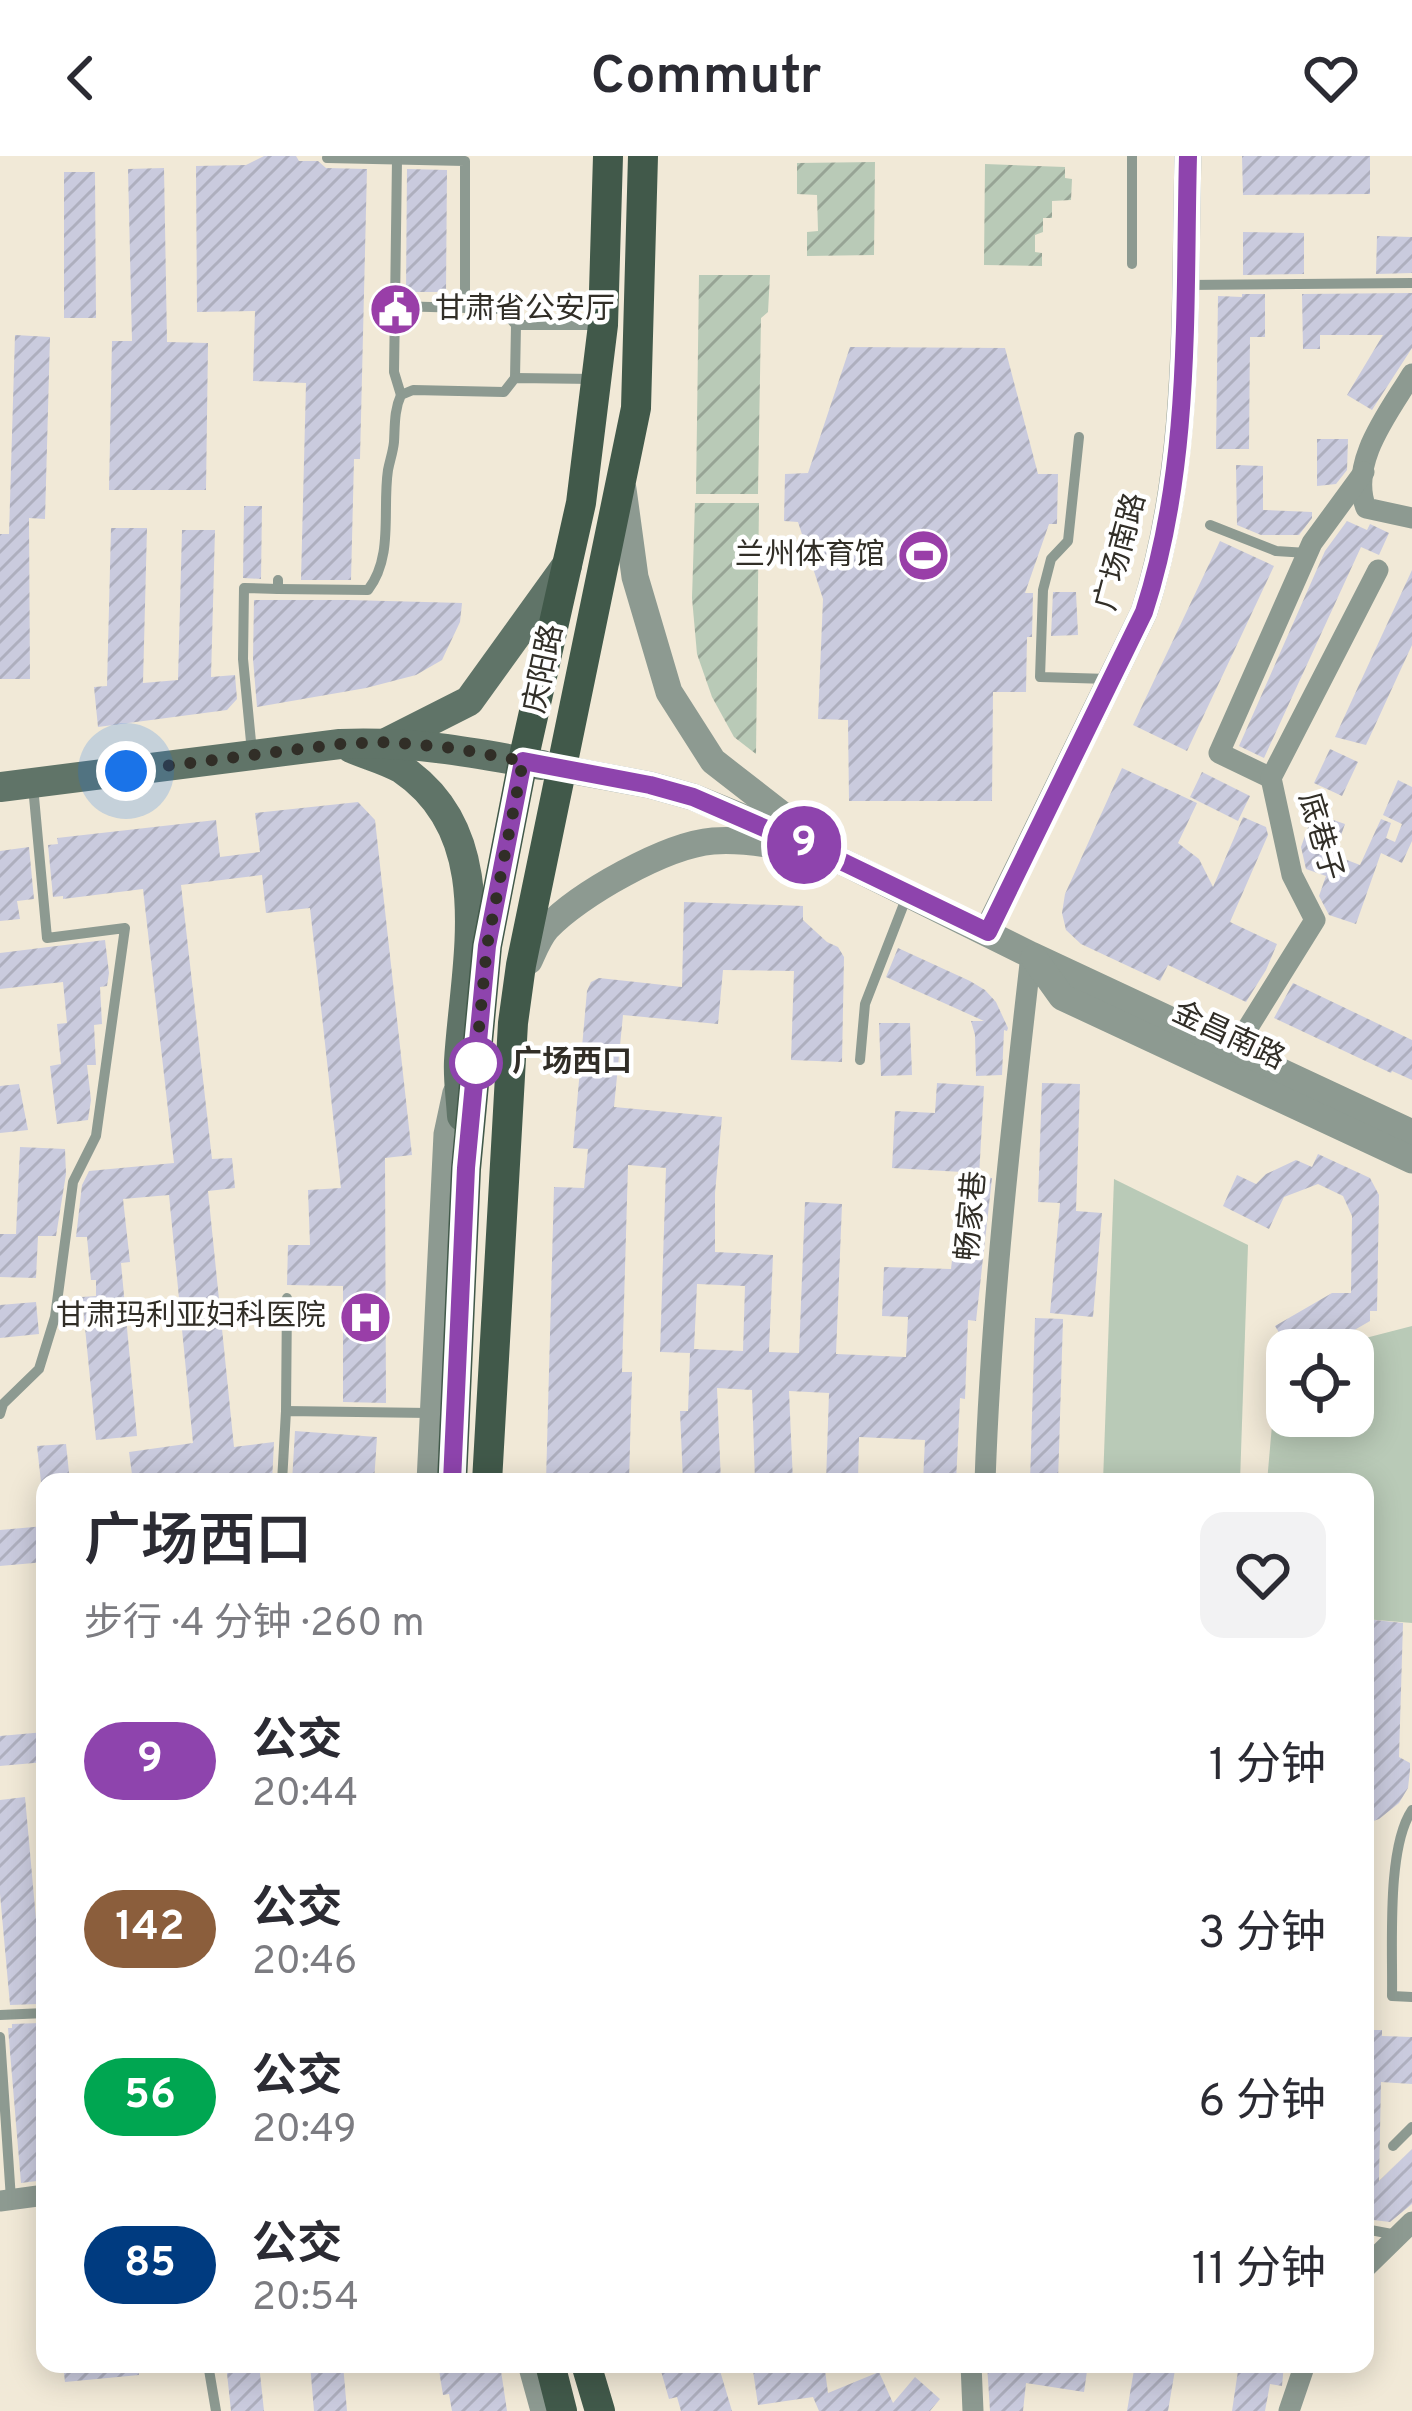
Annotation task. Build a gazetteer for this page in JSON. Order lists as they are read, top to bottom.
{
  "streets": {
    "main road": ["庆阳路"],
    "street": [
      "广场南路",
      "底巷子",
      "金昌南路",
      "畅家巷"
    ]
  },
  "crossings": [
    ["广场南路", "金昌南路"],
    ["庆阳路", "金昌南路"],
    ["底巷子", "金昌南路"],
    ["金昌南路", "畅家巷"]
  ],
  "places": {
    "public building": ["甘肃省公安厅"],
    "sports": ["兰州体育馆"],
    "other": ["广场西口"],
    "hospital": ["甘肃玛利亚妇科医院"]
  },
  "lines": ["bus line 9"],
  "page": {
    "header": "Commutr",
    "on_map": "9",
    "heading": ["广场西口", "步行 · 4 分钟 · 260 m"],
    "list": [
      {
        "mark": "9",
        "name": "公交",
        "note": "20:44",
        "value": "1 分钟"
      },
      {
        "mark": "142",
        "name": "公交",
        "note": "20:46",
        "value": "3 分钟"
      },
      {
        "mark": "56",
        "name": "公交",
        "note": "20:49",
        "value": "6 分钟"
      },
      {
        "mark": "85",
        "name": "公交",
        "note": "20:54",
        "value": "11 分钟"
      }
    ]
  }
}
